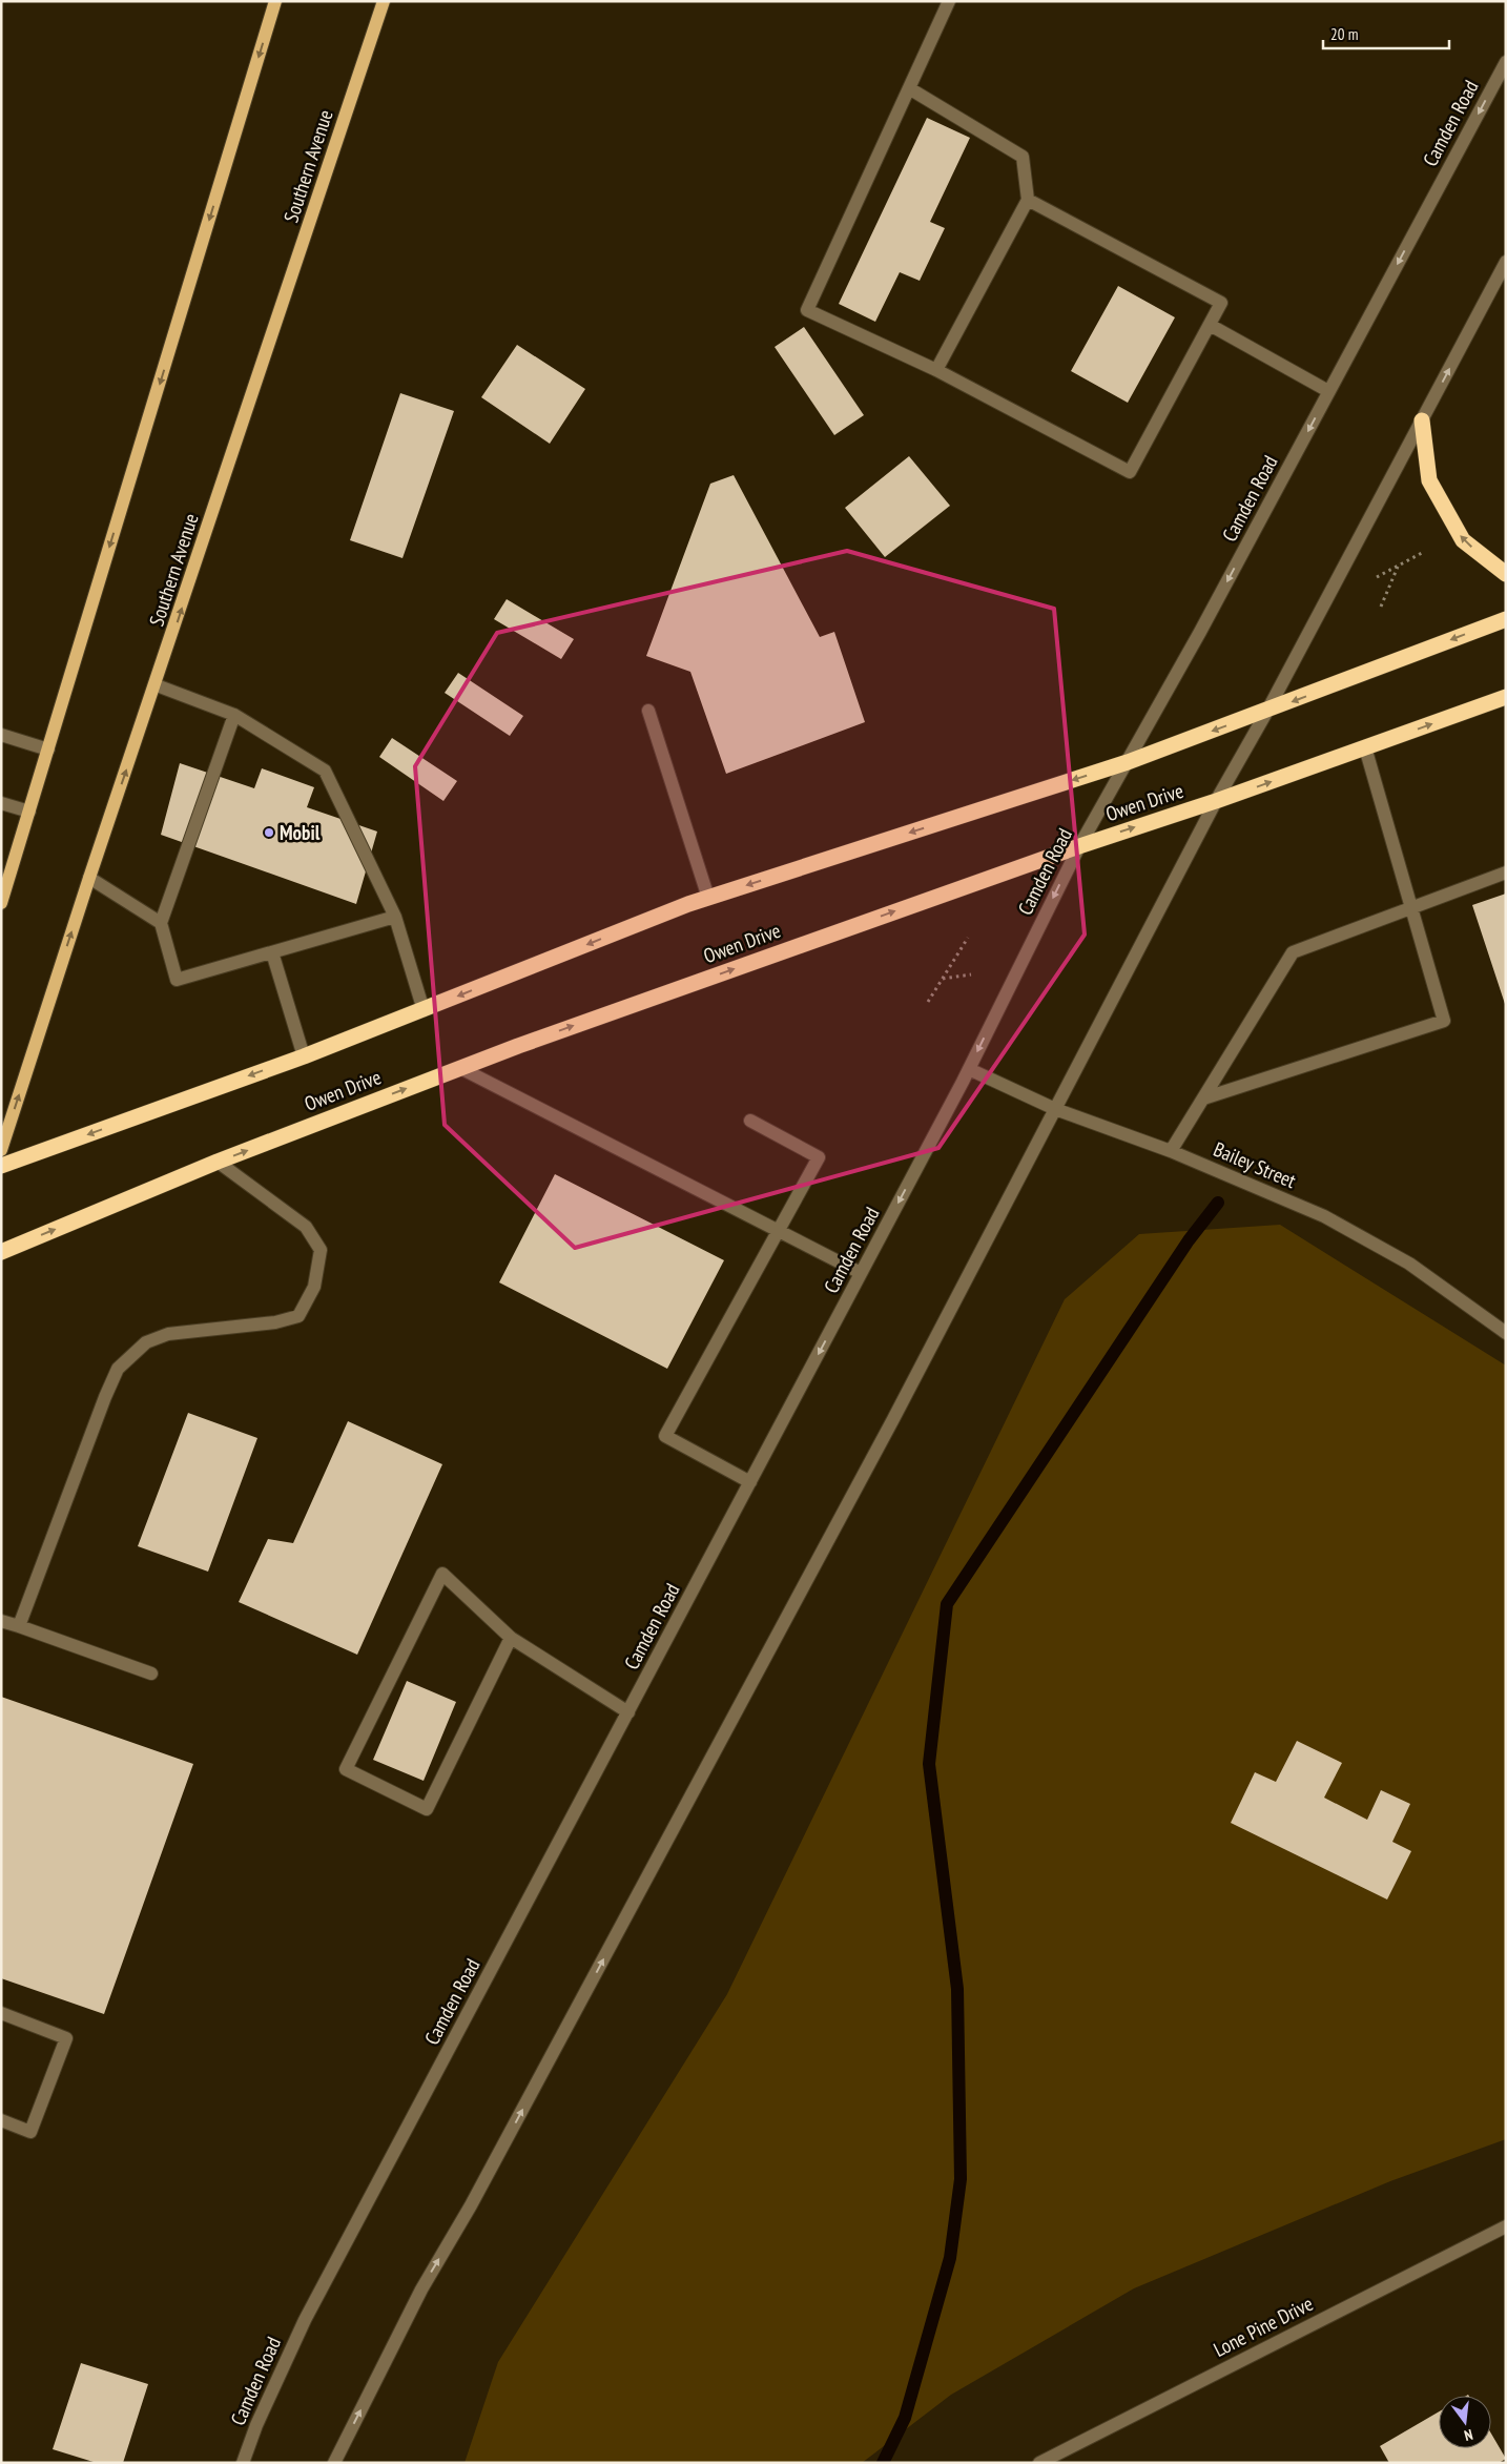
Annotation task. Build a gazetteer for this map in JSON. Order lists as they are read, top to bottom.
{
  "streets": {
    "highway": ["Owen Drive"],
    "main road": ["Southern Avenue"],
    "street": ["Camden Road", "Bailey Street", "Lone Pine Drive"]
  },
  "crossings": [
    ["Camden Road", "Owen Drive"],
    ["Camden Road", "Bailey Street"]
  ],
  "places": ["Mobil"],
  "scale_bar": "20 m",
  "north": "bottom"
}
